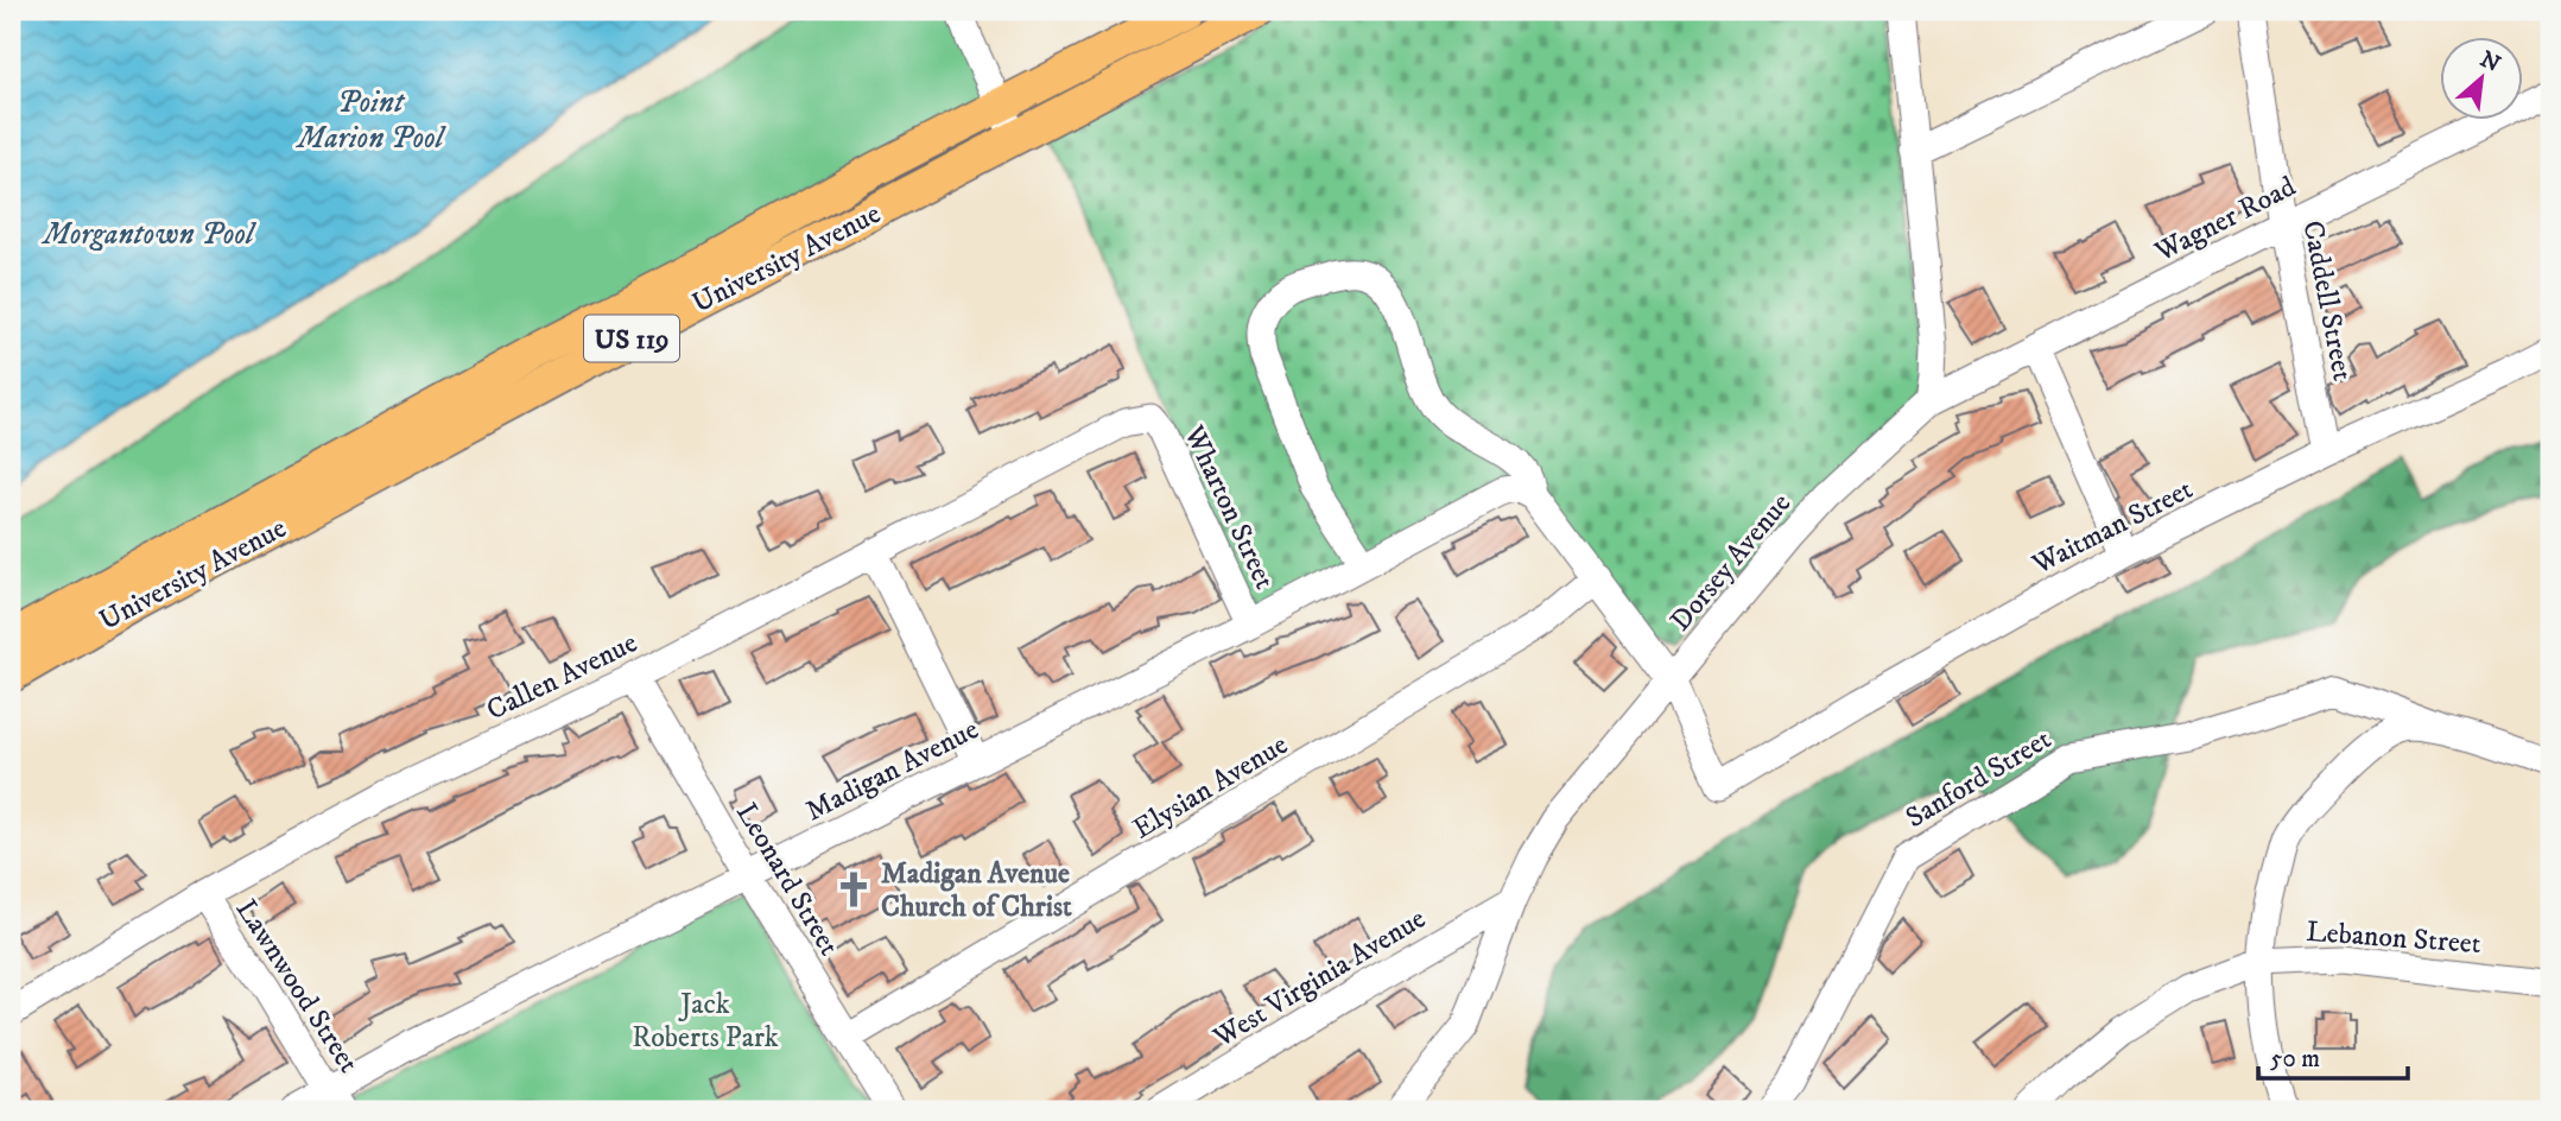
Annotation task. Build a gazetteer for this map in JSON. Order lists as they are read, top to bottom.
{
  "streets": {
    "main road": ["University Avenue", "US 119"],
    "street": [
      "Wagner Road",
      "Caddell Street",
      "Wharton Street",
      "Waitman Street",
      "Dorsey Avenue",
      "Callen Avenue",
      "Madigan Avenue",
      "Sanford Street",
      "Elysian Avenue",
      "Leonard Street",
      "Lebanon Street",
      "West Virginia Avenue",
      "Lawnwood Street"
    ]
  },
  "crossings": [
    ["Wagner Road", "Caddell Street"],
    ["Wagner Road", "Dorsey Avenue"],
    ["Caddell Street", "Waitman Street"],
    ["Wharton Street", "Callen Avenue"],
    ["Wharton Street", "Madigan Avenue"],
    ["Waitman Street", "Dorsey Avenue"],
    ["Dorsey Avenue", "West Virginia Avenue"],
    ["Callen Avenue", "Leonard Street"],
    ["Callen Avenue", "Lawnwood Street"],
    ["Madigan Avenue", "Leonard Street"],
    ["Madigan Avenue", "Lawnwood Street"],
    ["Elysian Avenue", "Leonard Street"]
  ],
  "water": ["Point Marion Pool", "Morgantown Pool"],
  "parks": ["Jack Roberts Park"],
  "places": {
    "church": ["Madigan Avenue Church of Christ"]
  },
  "scale_bar": "50 m",
  "north": "top right"
}
